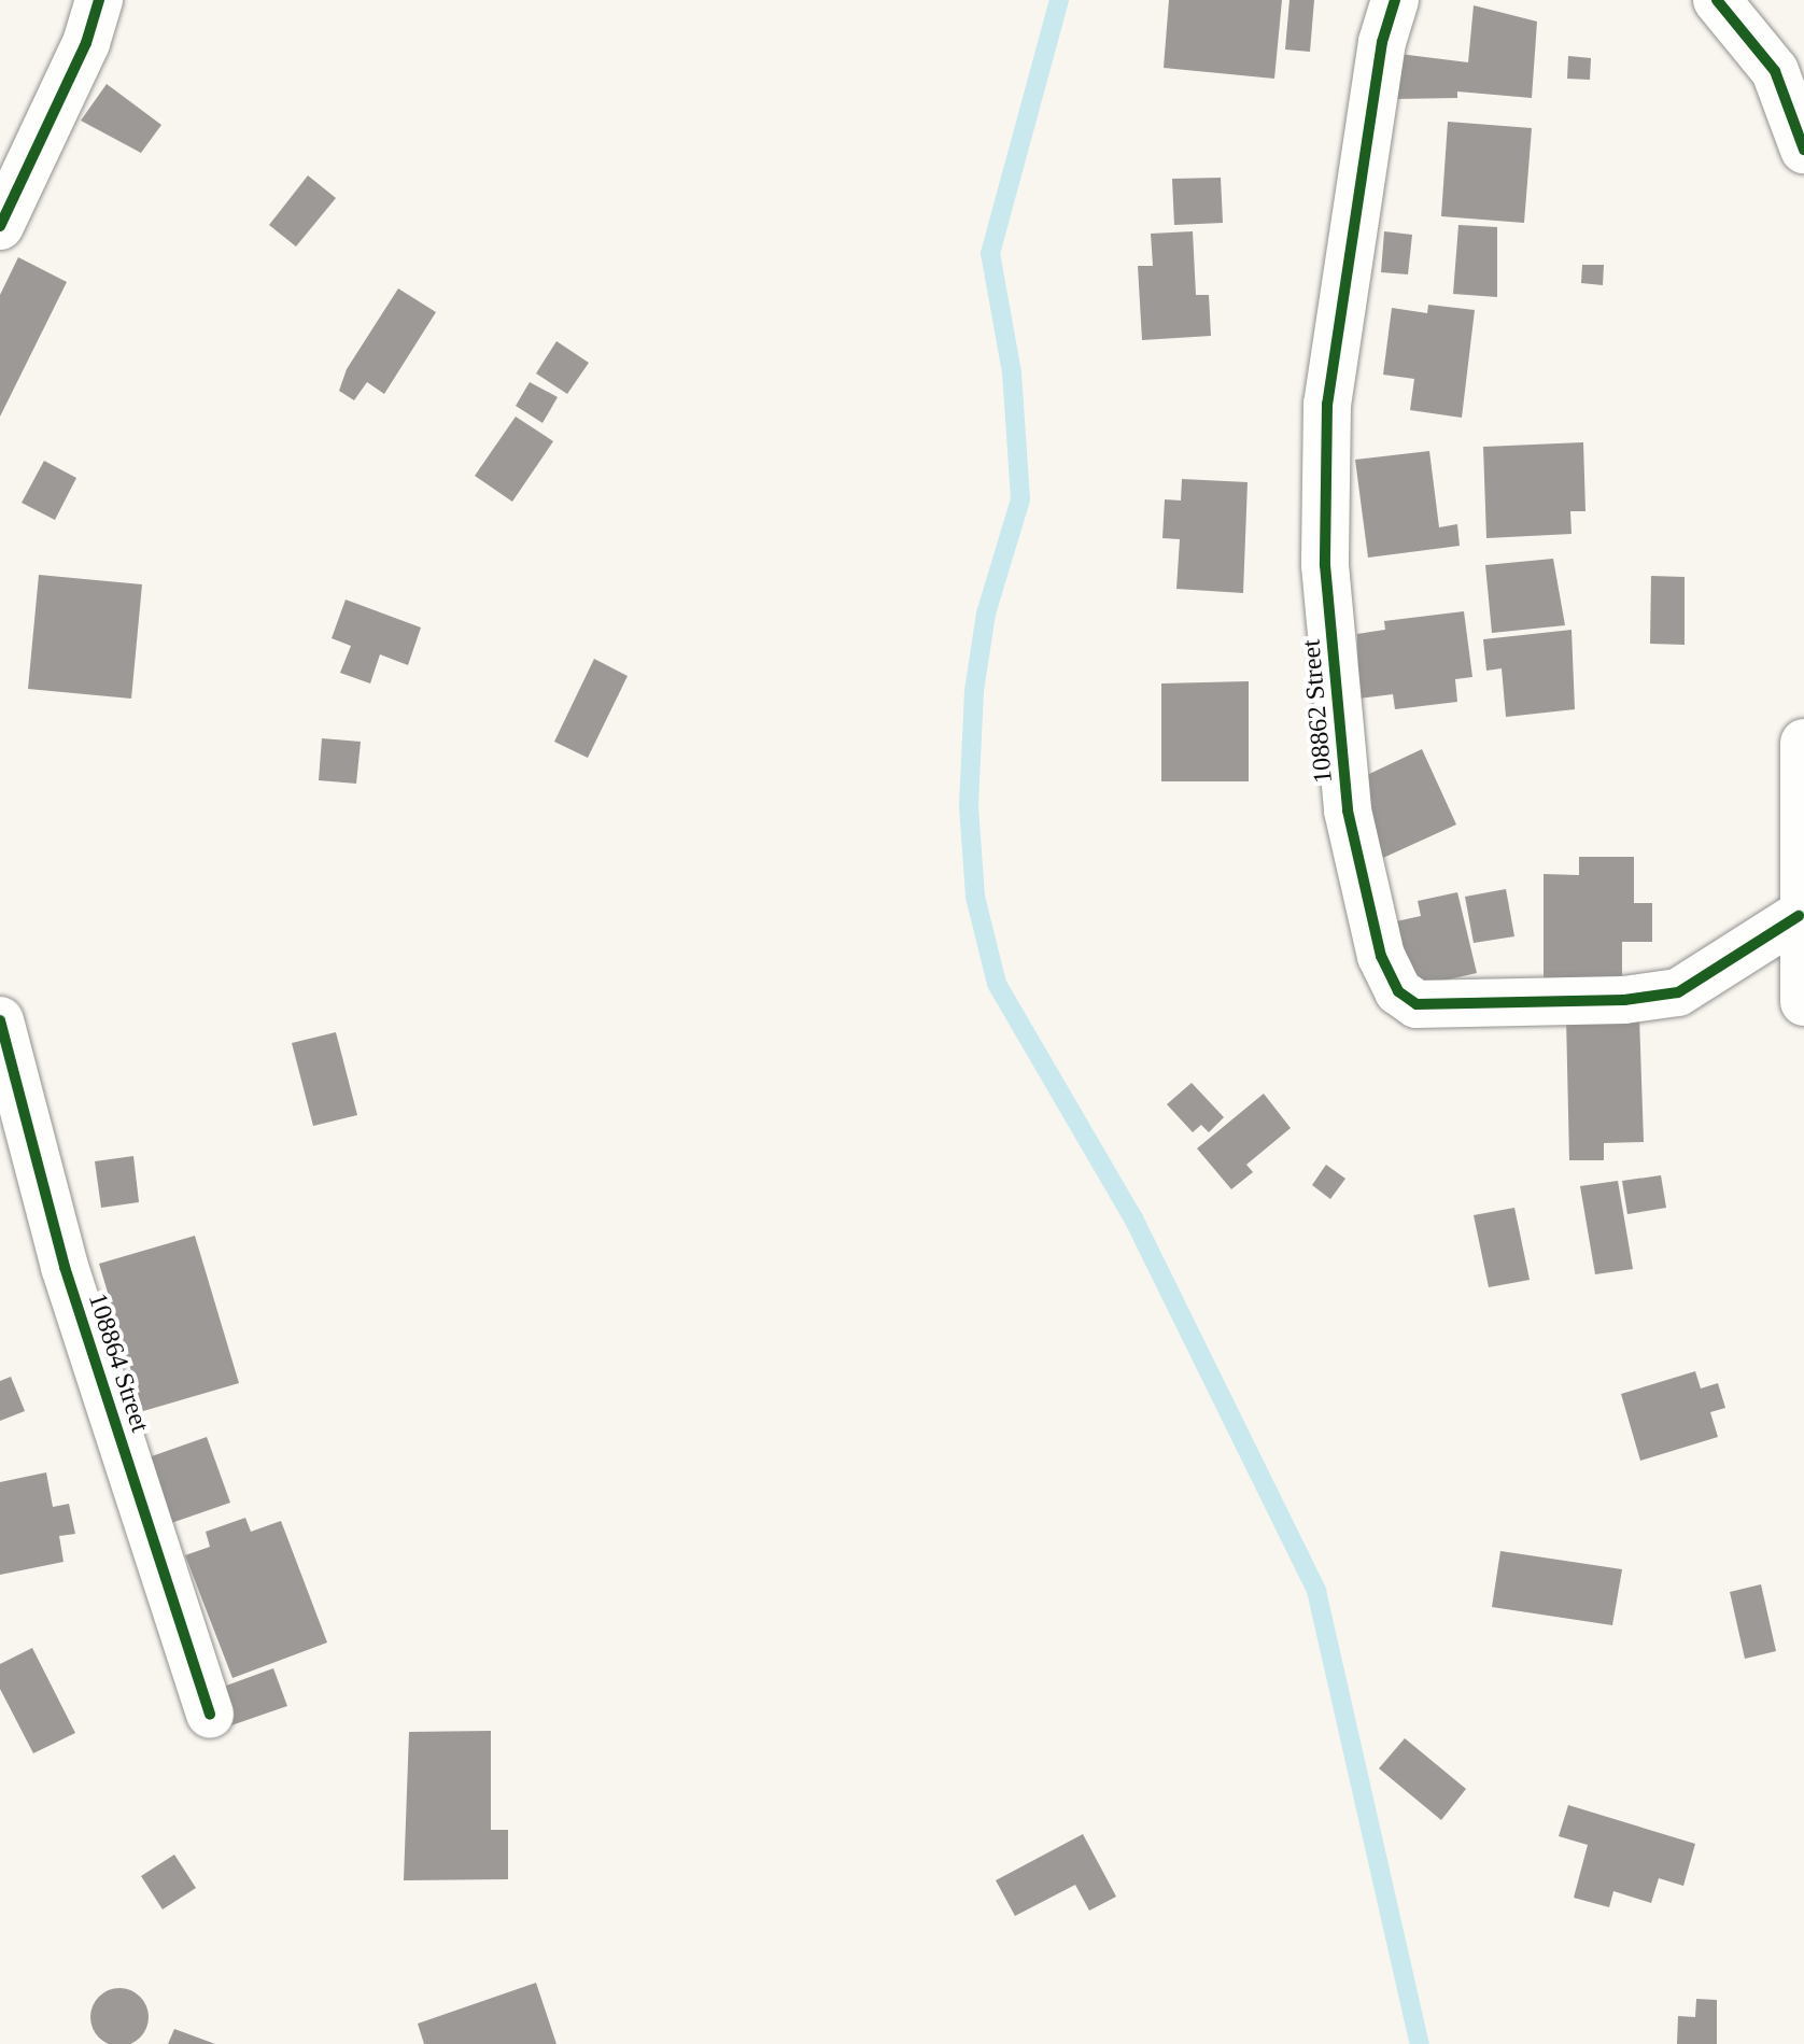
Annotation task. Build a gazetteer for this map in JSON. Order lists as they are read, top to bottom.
{
  "streets": {
    "street": ["108862 Street", "108864 Street"]
  }
}
